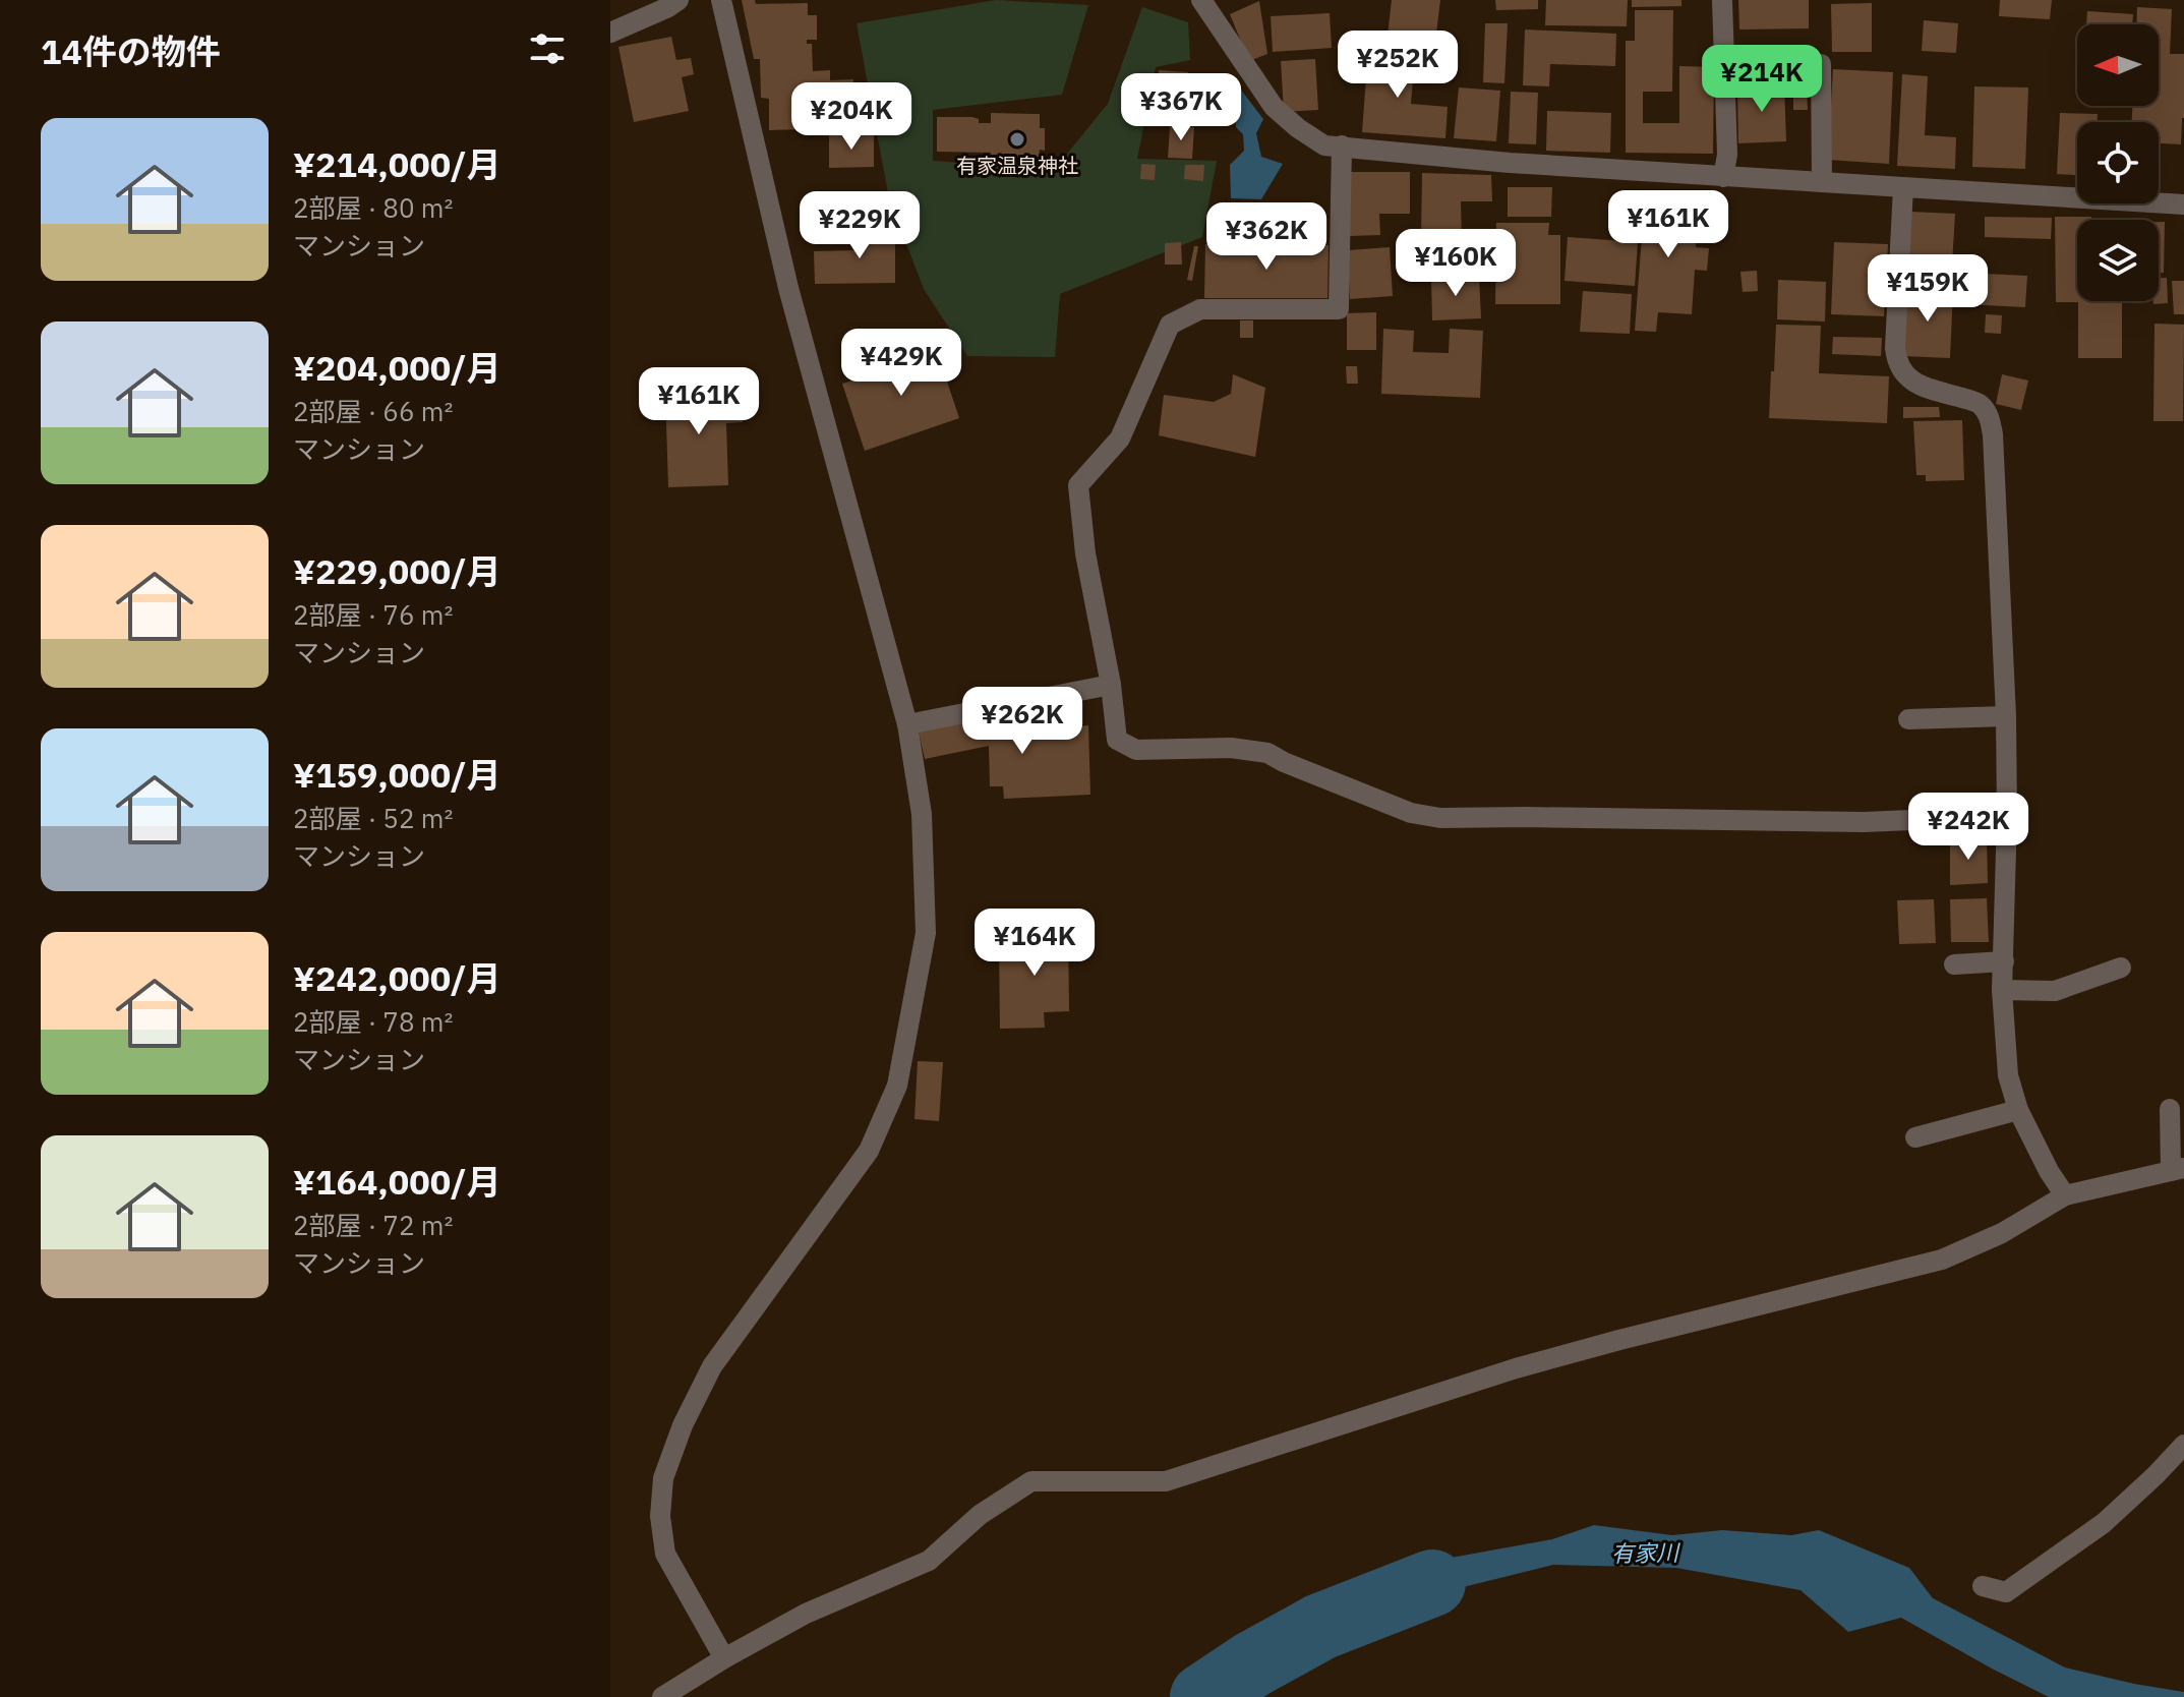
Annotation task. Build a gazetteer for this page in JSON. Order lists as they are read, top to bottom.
{
  "water": ["有家川"],
  "places": ["有家温泉神社"],
  "north": "left",
  "page": {
    "heading": "14件の物件",
    "price": [
      "¥252K",
      "¥214K",
      "¥367K",
      "¥204K",
      "¥161K",
      "¥229K",
      "¥362K",
      "¥160K",
      "¥159K",
      "¥429K",
      "¥161K",
      "¥262K",
      "¥242K",
      "¥164K"
    ],
    "list": [
      {
        "name": "¥214,000/月",
        "note": "2部屋 · 80 m² · マンション"
      },
      {
        "name": "¥204,000/月",
        "note": "2部屋 · 66 m² · マンション"
      },
      {
        "name": "¥229,000/月",
        "note": "2部屋 · 76 m² · マンション"
      },
      {
        "name": "¥159,000/月",
        "note": "2部屋 · 52 m² · マンション"
      },
      {
        "name": "¥242,000/月",
        "note": "2部屋 · 78 m² · マンション"
      },
      {
        "name": "¥164,000/月",
        "note": "2部屋 · 72 m² · マンション"
      }
    ]
  }
}
